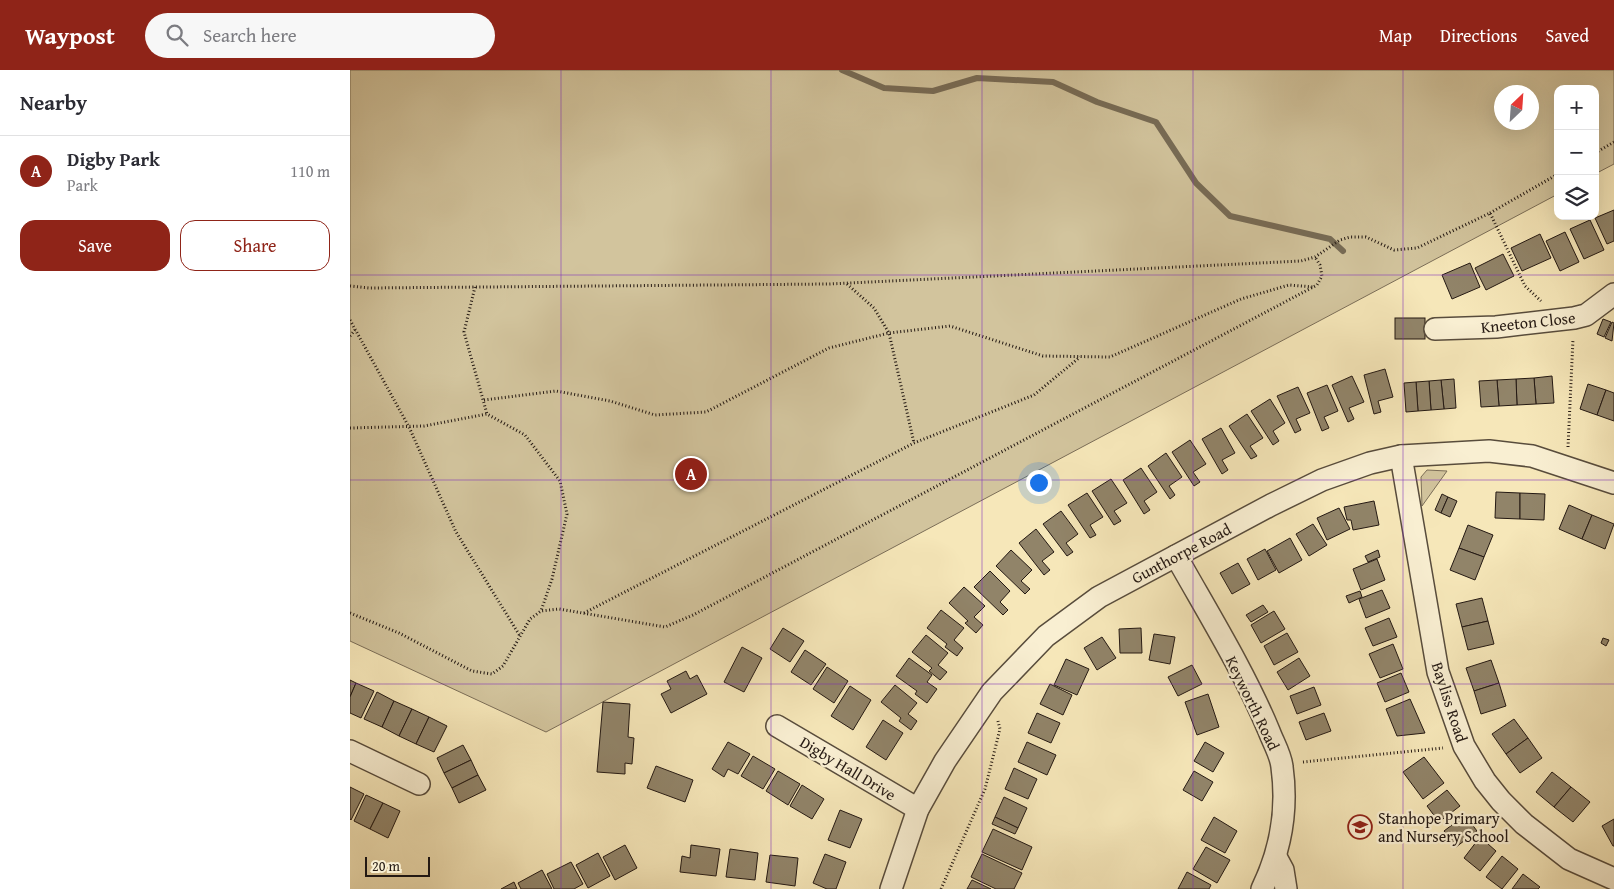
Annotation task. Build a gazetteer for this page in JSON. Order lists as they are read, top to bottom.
{
  "streets": {
    "street": [
      "Kneeton Close",
      "Gunthorpe Road",
      "Bayliss Road",
      "Keyworth Road",
      "Digby Hall Drive"
    ]
  },
  "crossings": [
    ["Gunthorpe Road", "Bayliss Road"],
    ["Gunthorpe Road", "Keyworth Road"],
    ["Gunthorpe Road", "Digby Hall Drive"]
  ],
  "places": {
    "school or university": ["Stanhope Primary and Nursery School"]
  },
  "scale_bar": "20 m",
  "north": "top right",
  "page": {
    "header": "Waypost",
    "search": "Search here",
    "nav": ["Map", "Directions", "Saved"],
    "heading": "Nearby",
    "map_buttons": ["+", "−"],
    "list": [
      {
        "mark": "A",
        "name": "Digby Park",
        "note": "Park",
        "value": "110 m"
      }
    ],
    "buttons": ["Save", "Share"],
    "pins": "A",
    "scale": "20 m"
  }
}
